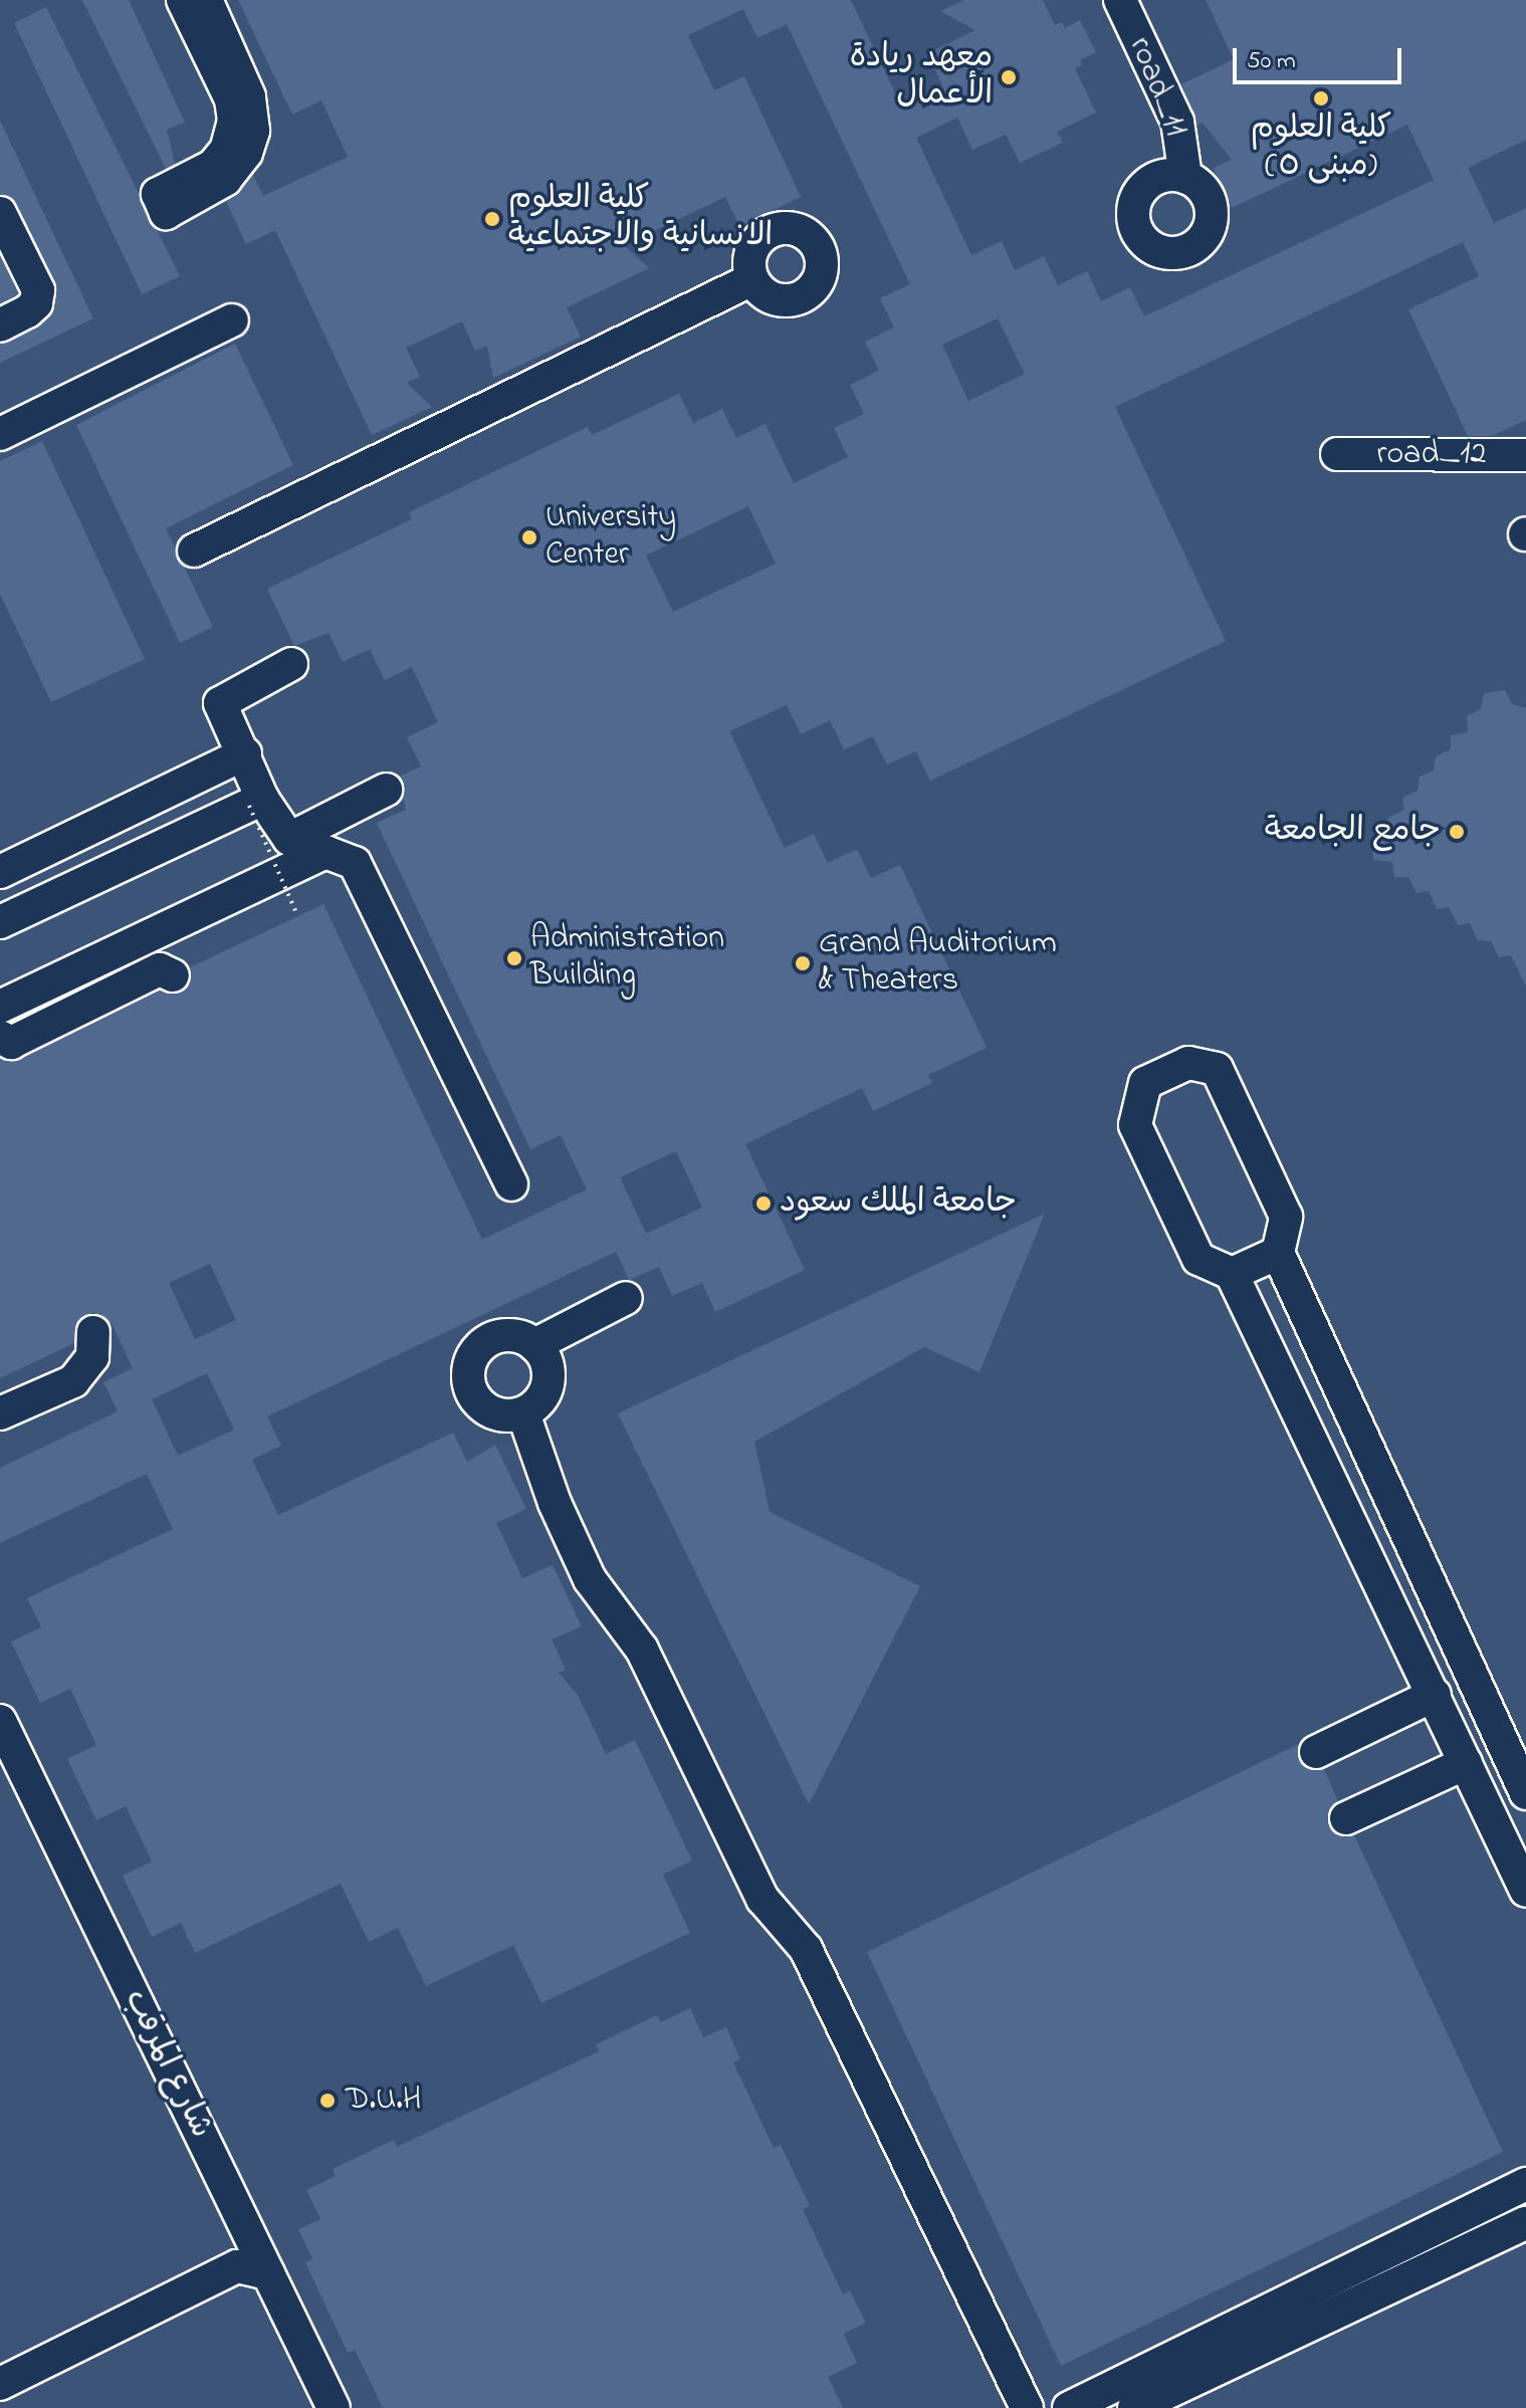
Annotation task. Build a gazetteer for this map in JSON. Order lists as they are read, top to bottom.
{
  "streets": {
    "street": ["road_11", "road_12", "شارع المرقب"]
  },
  "places": [
    "معهد ريادة الأعمال",
    "كلية العلوم (مبنى ٥)",
    "كلية العلوم الانسانية والاجتماعية",
    "University Center",
    "جامع الجامعة",
    "Administration Building",
    "Grand Auditorium & Theaters",
    "جامعة الملك سعود",
    "D.U.H"
  ],
  "scale_bar": "50 m"
}
